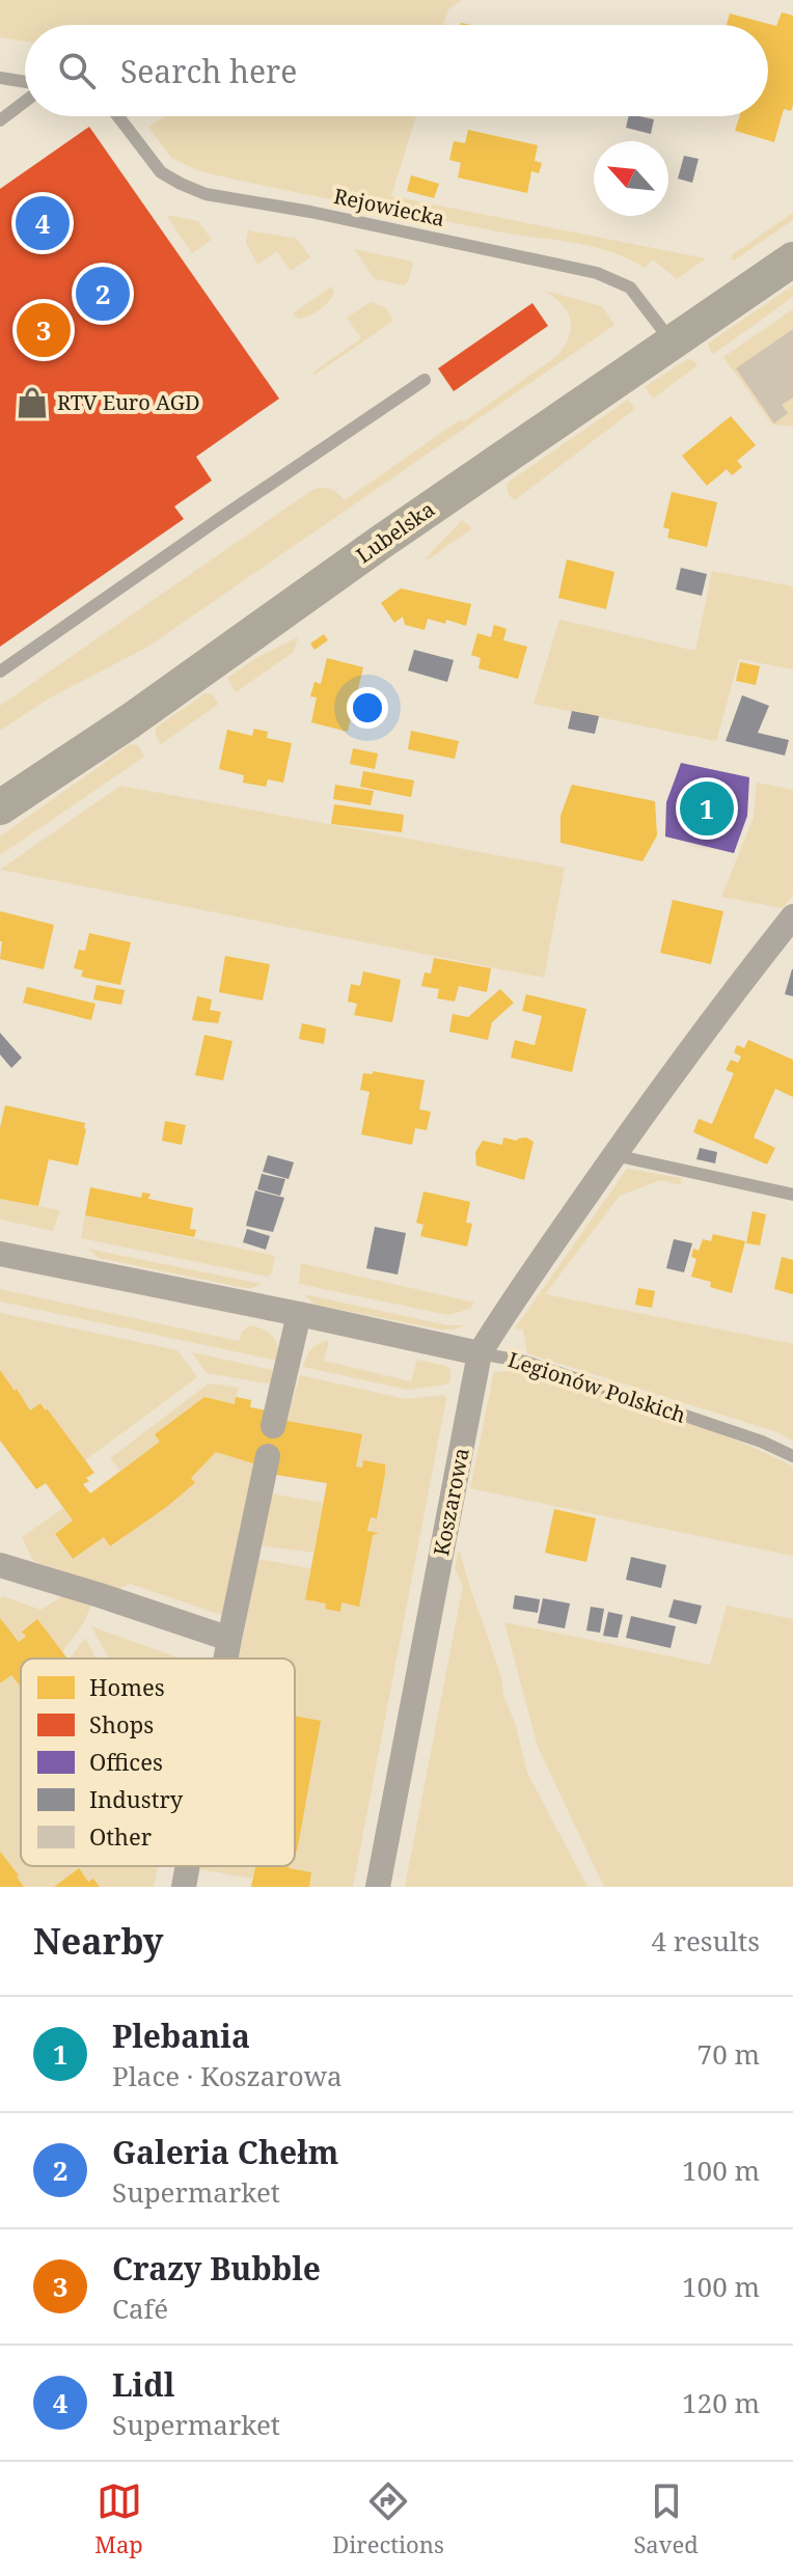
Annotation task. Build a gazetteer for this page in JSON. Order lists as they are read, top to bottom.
{
  "streets": {
    "main road": ["Lubelska"],
    "street": ["Legionów Polskich", "Koszarowa"],
    "lane": ["Rejowiecka"]
  },
  "crossings": [
    ["Rejowiecka", "Lubelska"],
    ["Legionów Polskich", "Koszarowa"]
  ],
  "places": {
    "shop": ["RTV Euro AGD"]
  },
  "legend": [
    "Homes",
    "Shops",
    "Offices",
    "Industry",
    "Other"
  ],
  "north": "top left",
  "page": {
    "search": "Search here",
    "pins": [
      "4",
      "2",
      "3",
      "1"
    ],
    "heading": ["Nearby", "4 results"],
    "list": [
      {
        "mark": "1",
        "name": "Plebania",
        "note": "Place · Koszarowa",
        "value": "70 m"
      },
      {
        "mark": "2",
        "name": "Galeria Chełm",
        "note": "Supermarket",
        "value": "100 m"
      },
      {
        "mark": "3",
        "name": "Crazy Bubble",
        "note": "Café",
        "value": "100 m"
      },
      {
        "mark": "4",
        "name": "Lidl",
        "note": "Supermarket",
        "value": "120 m"
      }
    ],
    "nav": ["Map", "Directions", "Saved"]
  }
}
